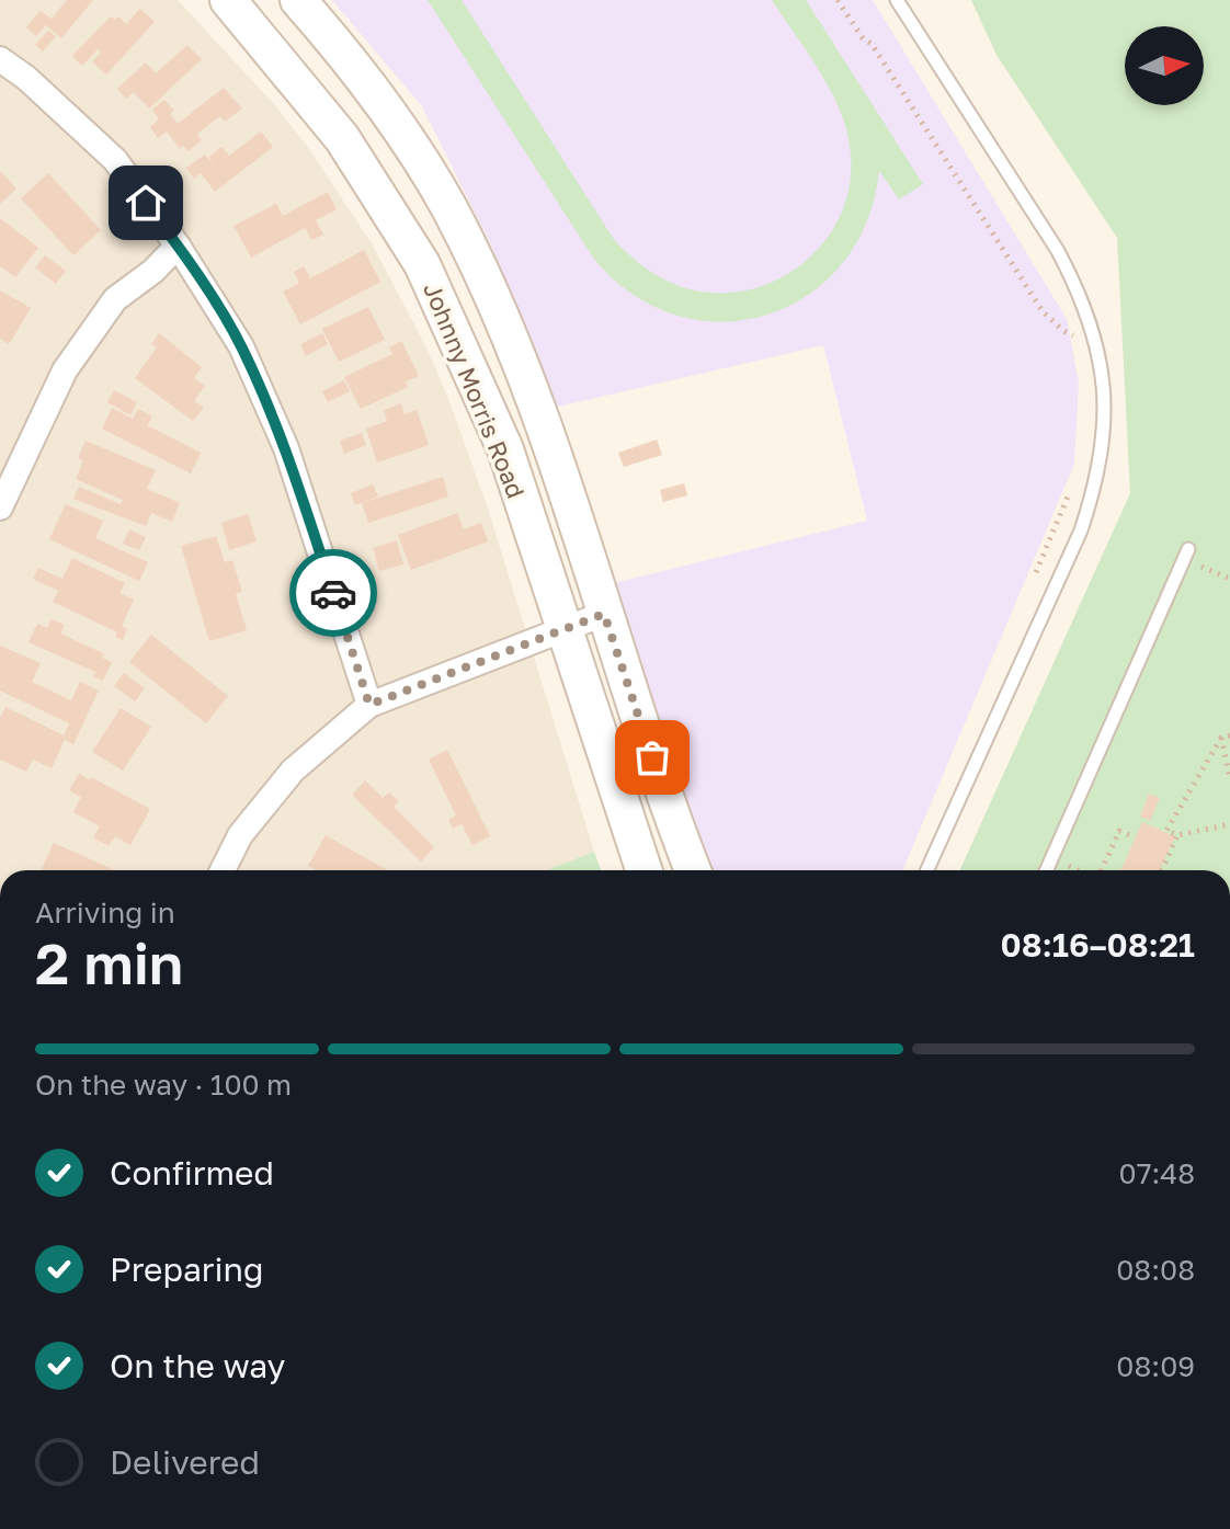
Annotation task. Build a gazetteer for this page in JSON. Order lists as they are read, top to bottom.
{
  "streets": {
    "street": ["Johnny Morris Road"]
  },
  "north": "right",
  "page": {
    "heading": ["2 min", "Arriving in", "08:16–08:21"],
    "bar": "On the way · 100 m",
    "list": [
      ["Confirmed", "07:48"],
      ["Preparing", "08:08"],
      ["On the way", "08:09"],
      "Delivered"
    ]
  }
}
